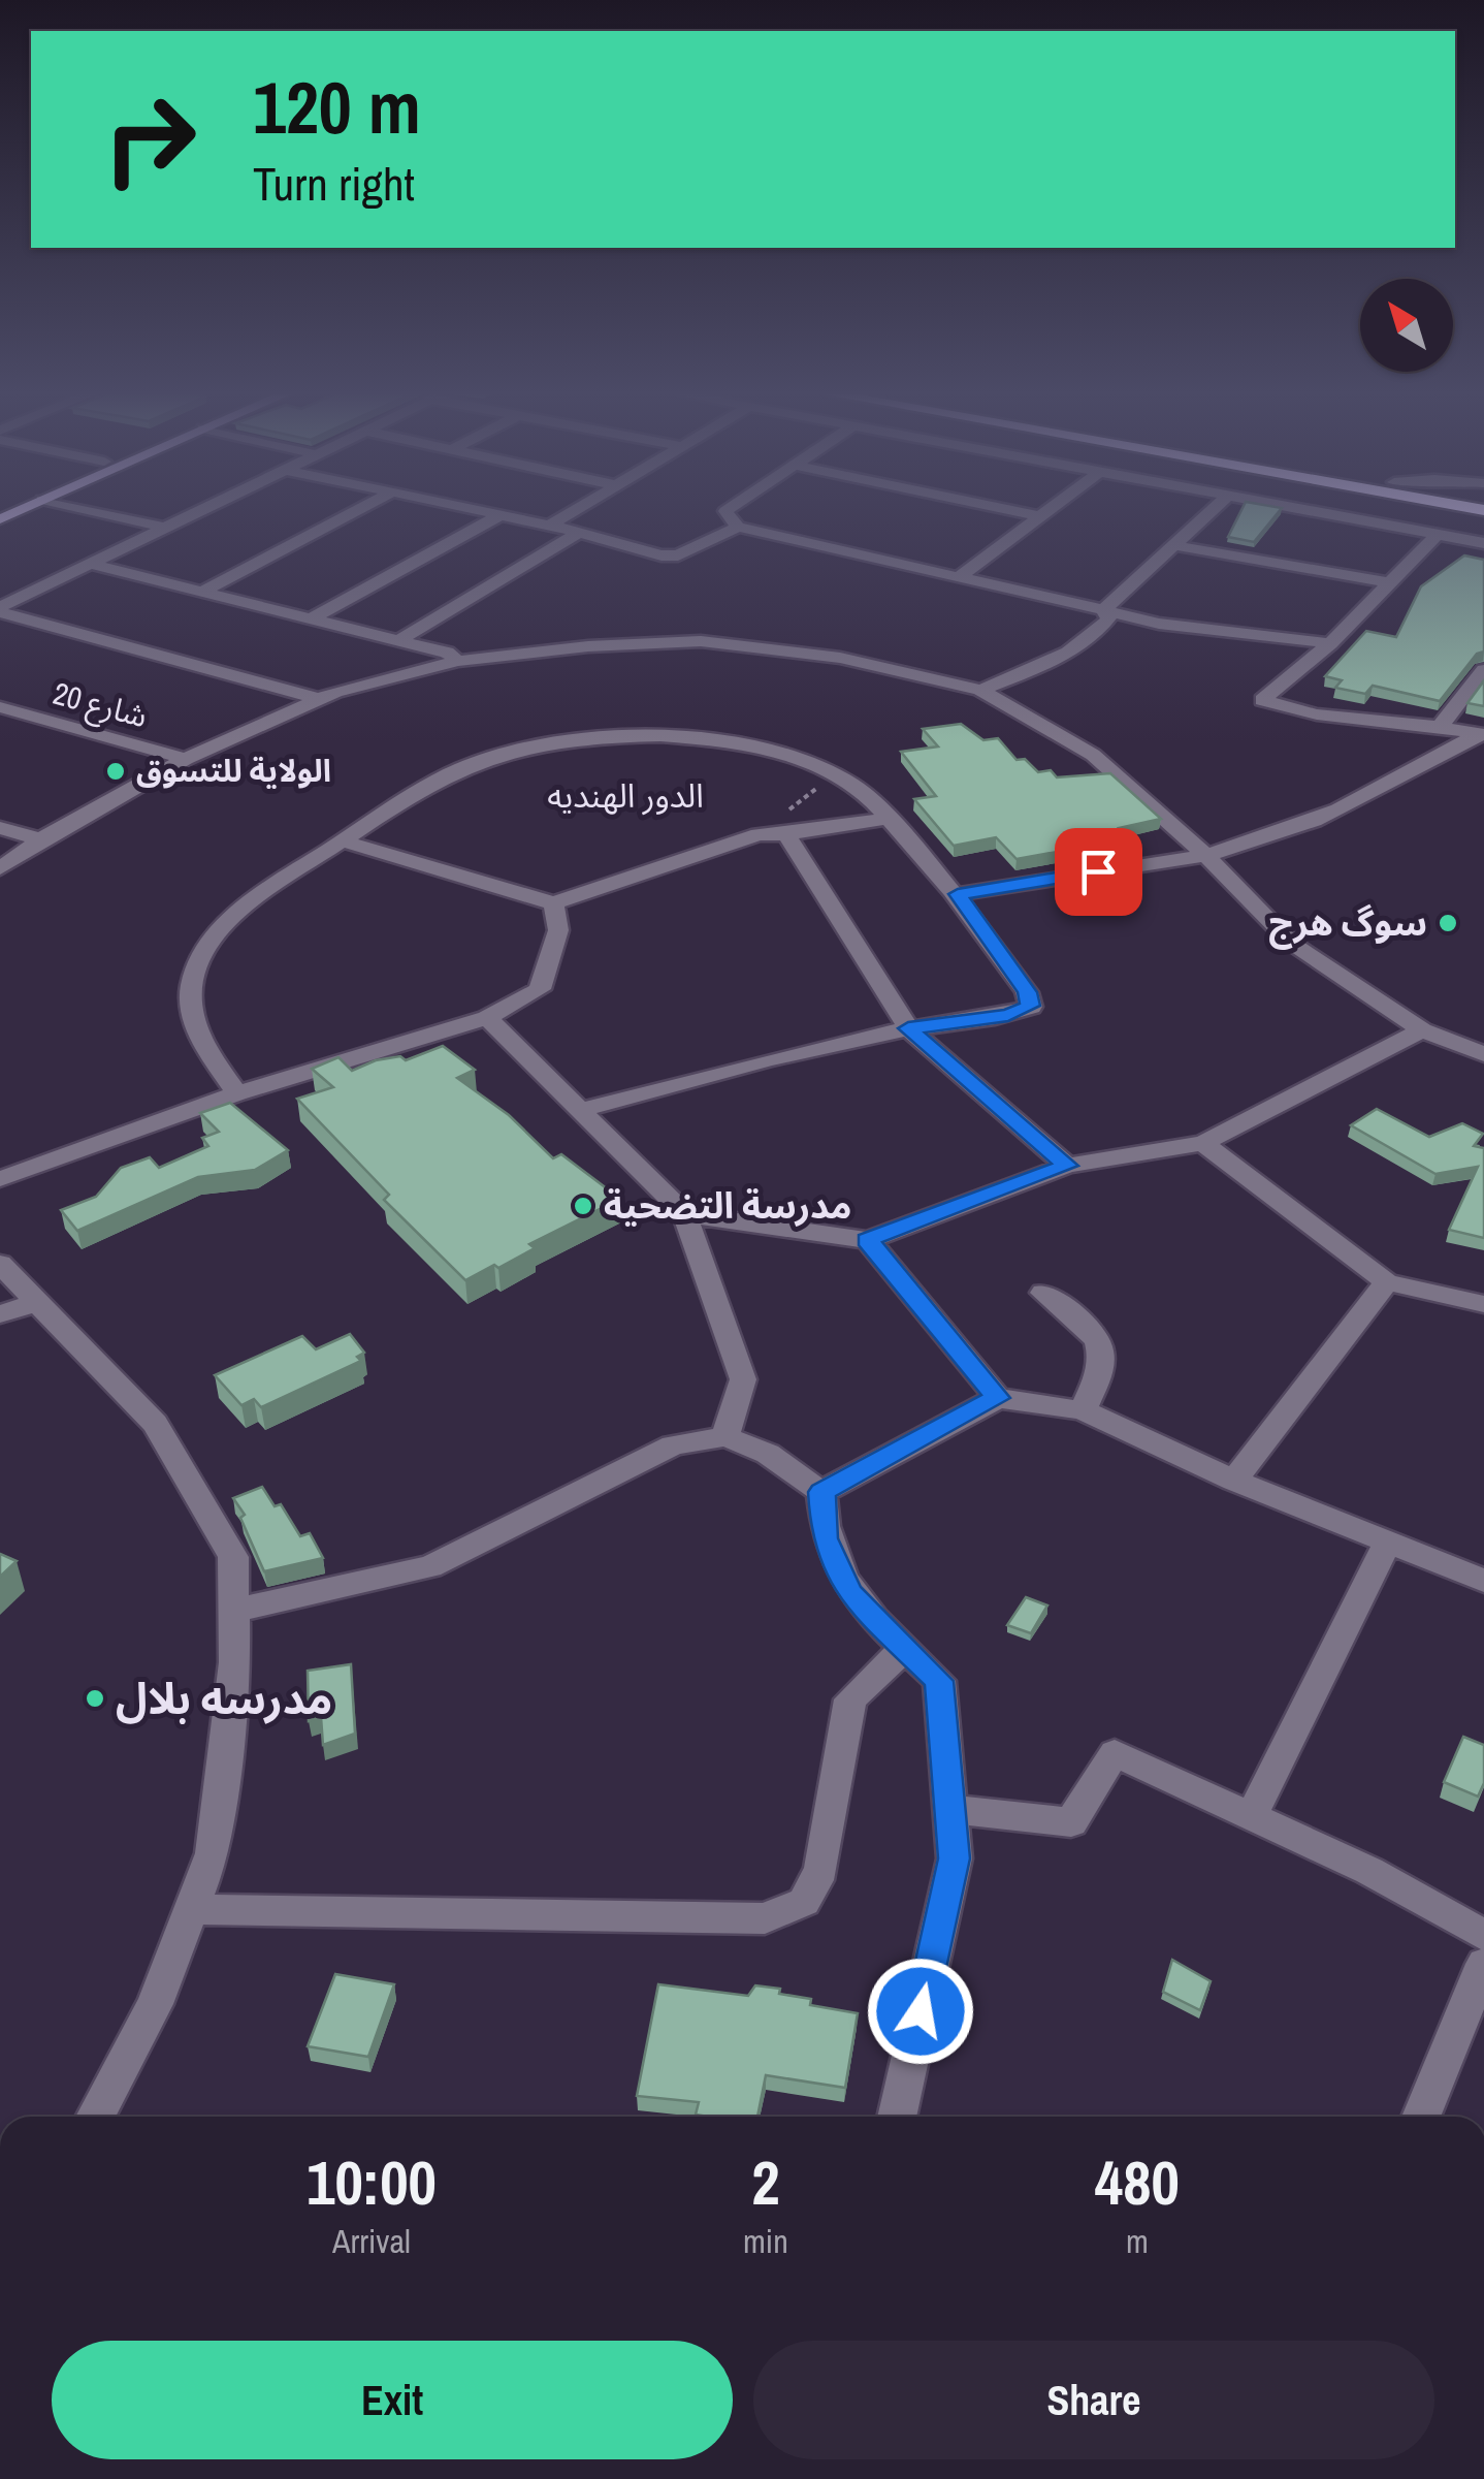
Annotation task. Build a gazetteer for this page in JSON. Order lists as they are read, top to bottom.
{
  "streets": {
    "street": ["شارع 20"]
  },
  "districts": ["الدور الهنديه"],
  "places": [
    "الولاية للتسوق",
    "سوگ هرج",
    "مدرسة التضحية",
    "مدرسه بلال"
  ],
  "north": "top left",
  "page": {
    "turn": ["120 m", "Turn right"],
    "eta": [
      "10:00",
      "Arrival",
      "2",
      "min",
      "480",
      "m"
    ],
    "buttons": ["Exit", "Share"]
  }
}
